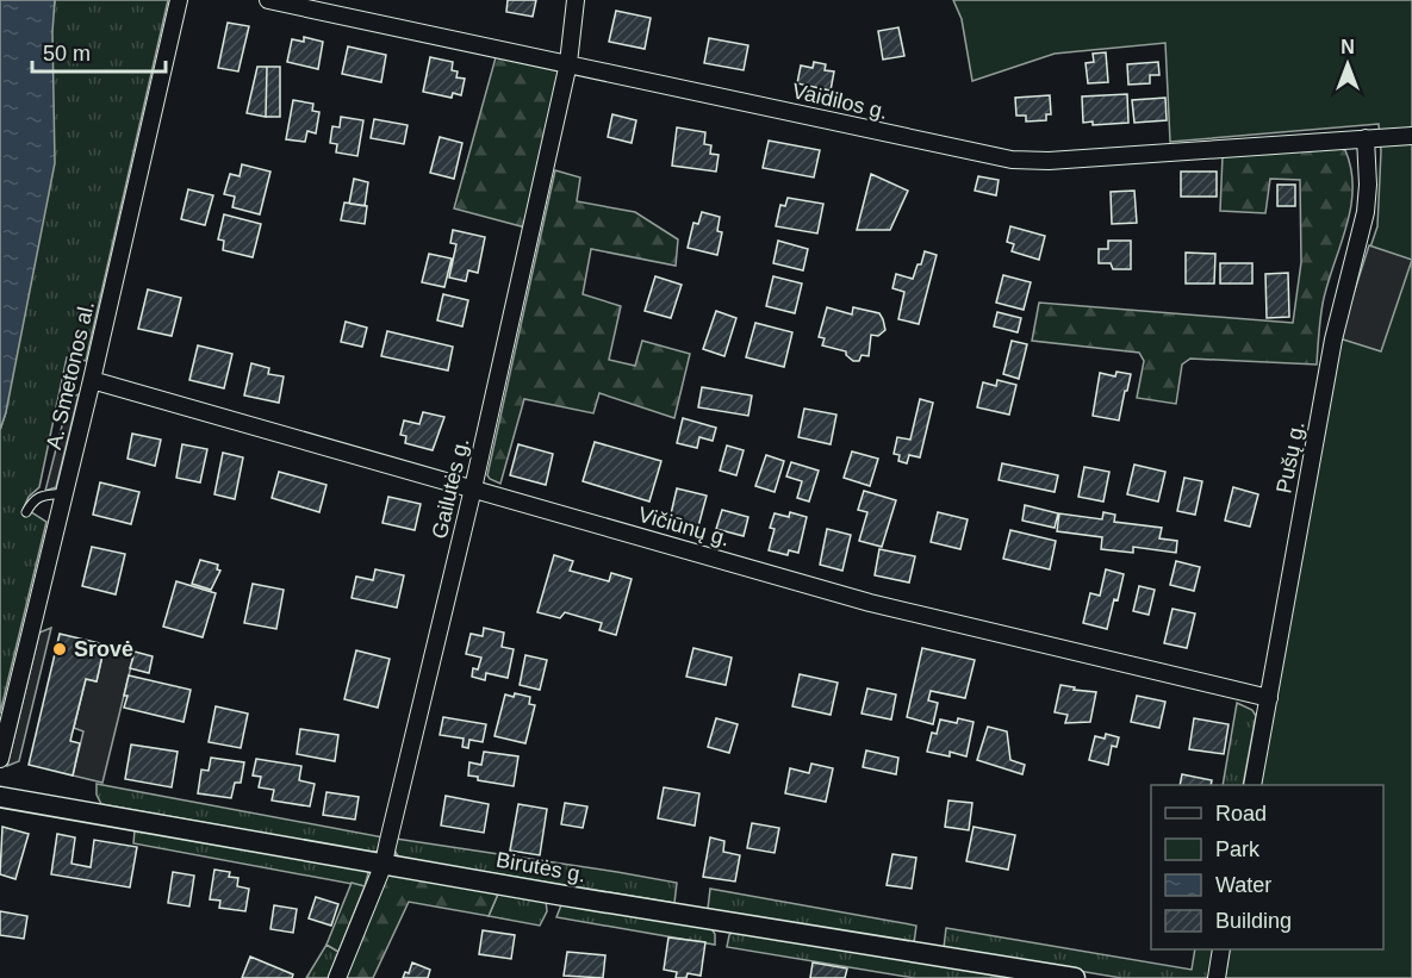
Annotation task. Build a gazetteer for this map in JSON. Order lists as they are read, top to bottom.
{
  "streets": {
    "street": [
      "Vaidilos g.",
      "A. Smetonos al.",
      "Pušų g.",
      "Gailutės g.",
      "Vičiūnų g.",
      "Birutės g."
    ]
  },
  "crossings": [
    ["Vaidilos g.", "Pušų g."],
    ["Vaidilos g.", "Gailutės g."],
    ["A. Smetonos al.", "Vičiūnų g."],
    ["Pušų g.", "Vičiūnų g."],
    ["Gailutės g.", "Vičiūnų g."],
    ["Gailutės g.", "Birutės g."]
  ],
  "places": ["Srovė"],
  "legend": [
    "Road",
    "Park",
    "Water",
    "Building"
  ],
  "scale_bar": "50 m",
  "north": "top"
}
